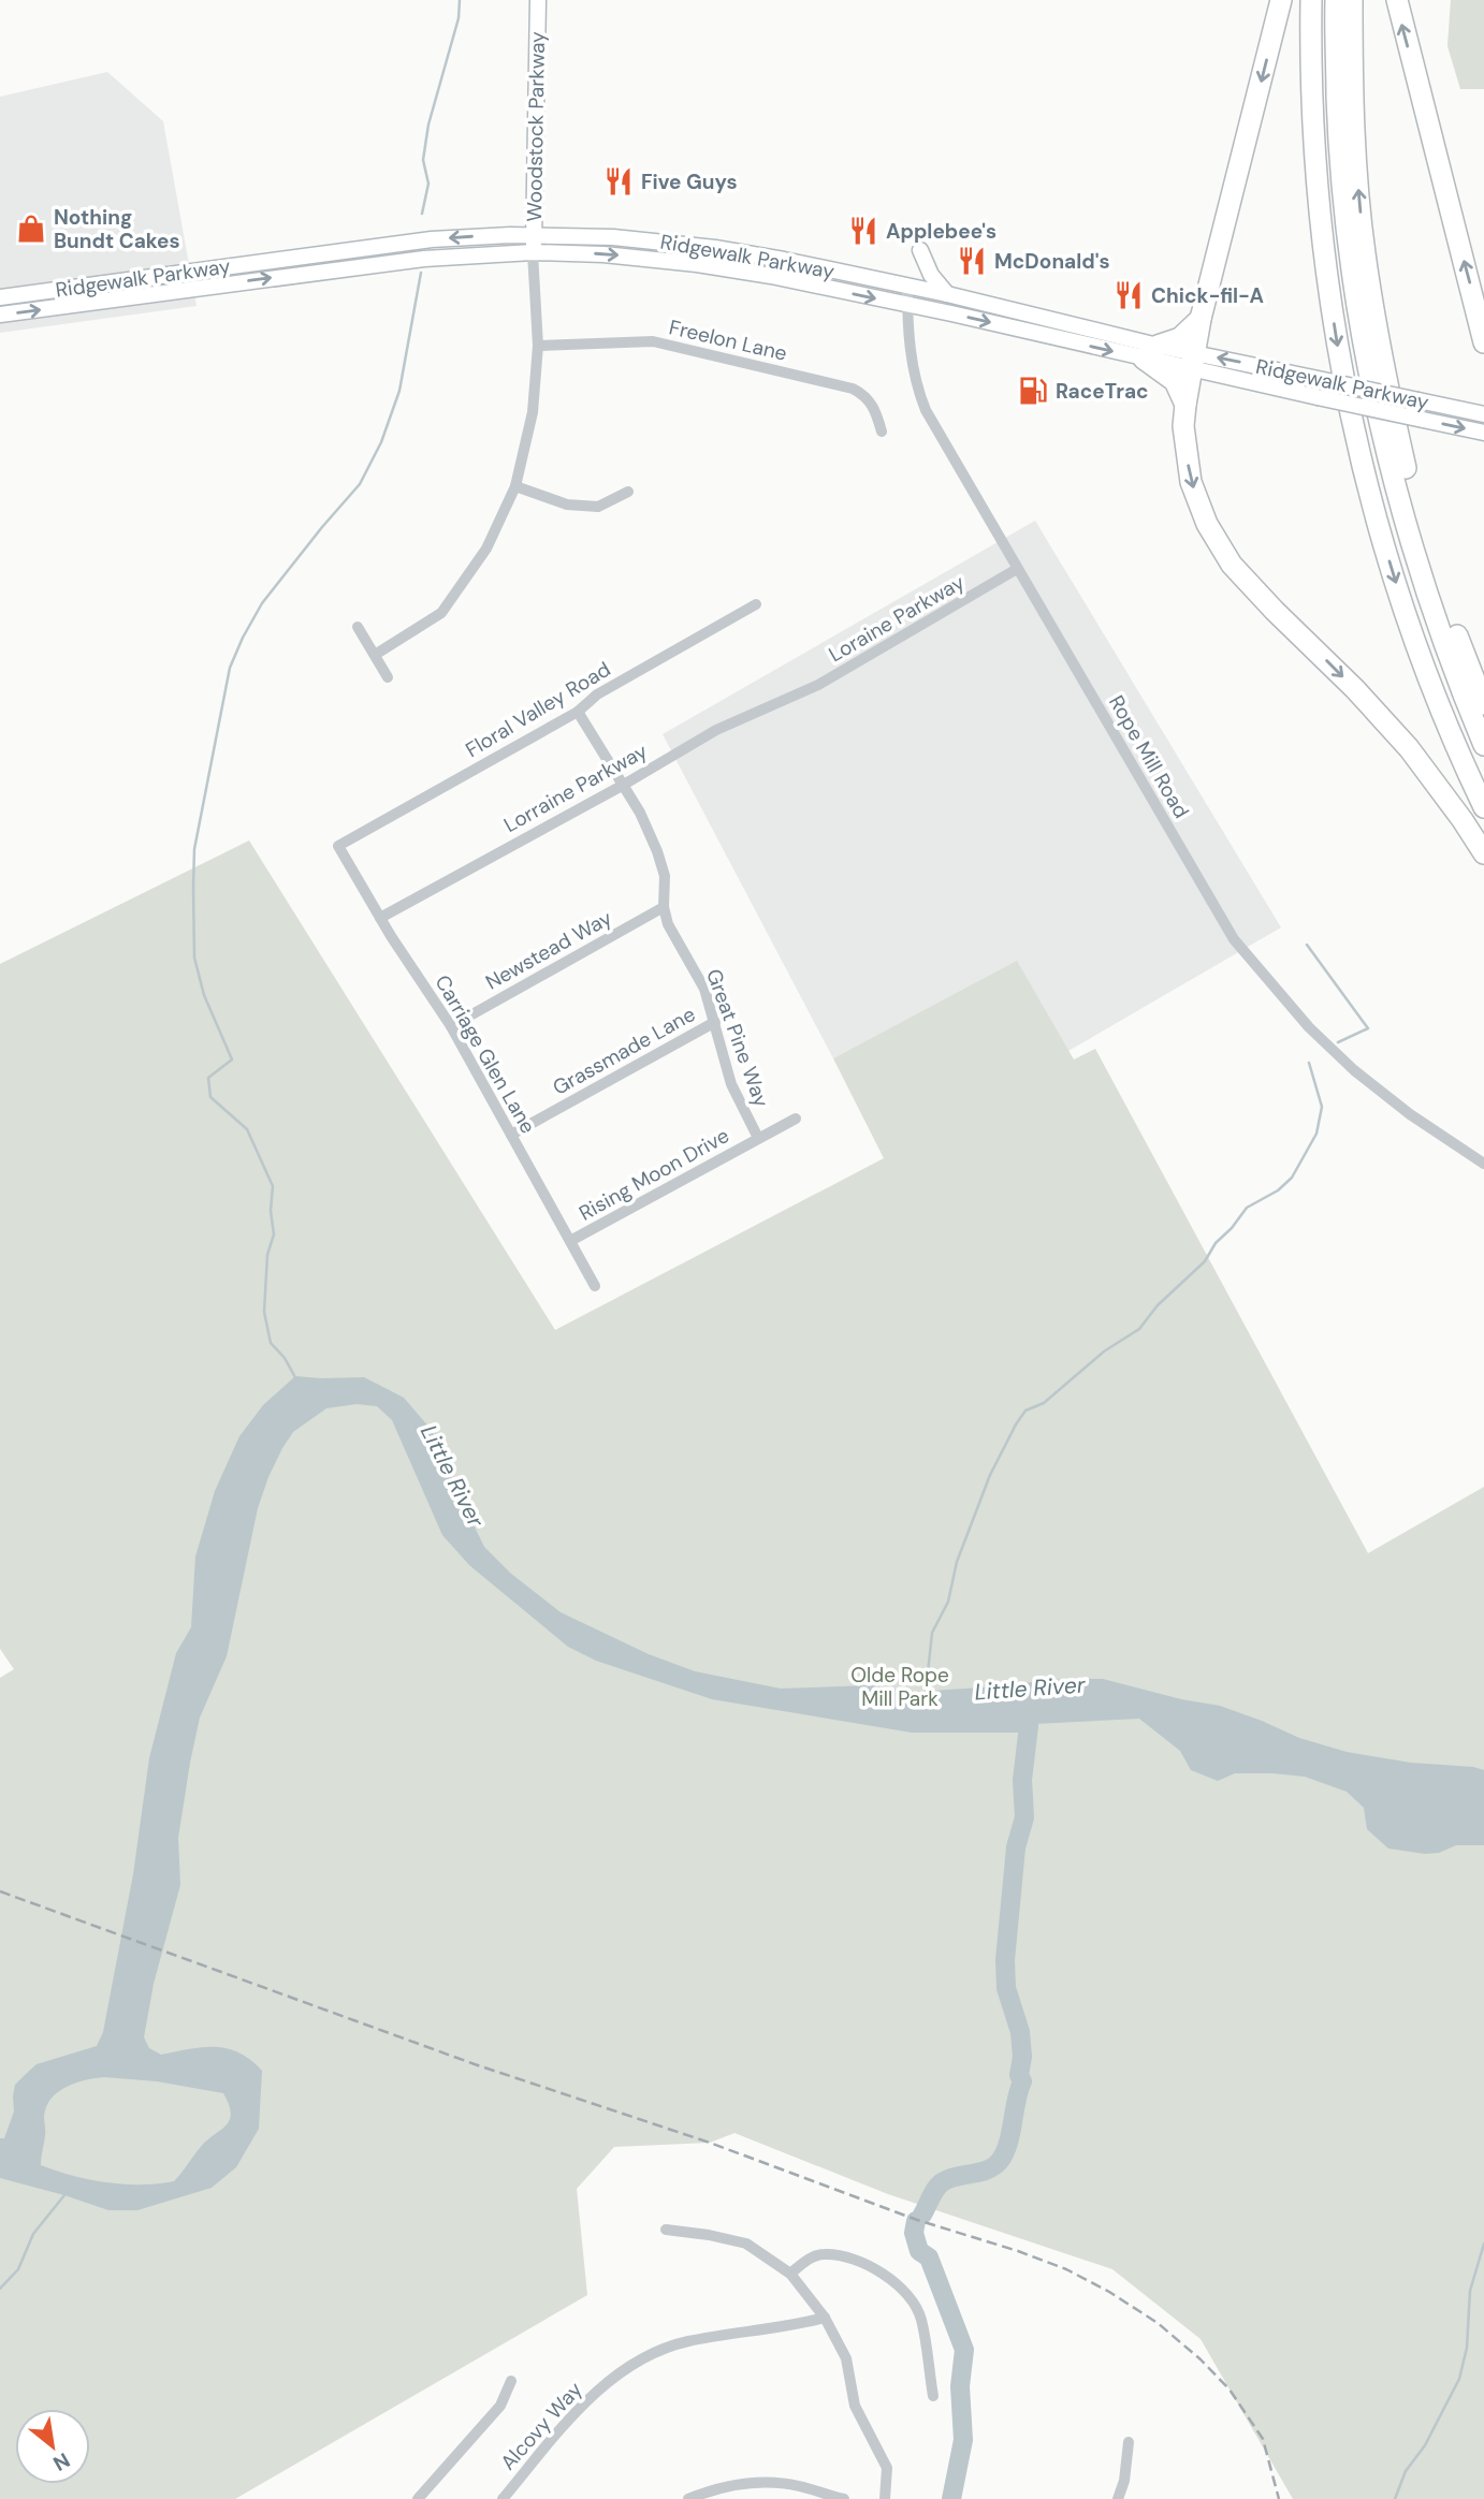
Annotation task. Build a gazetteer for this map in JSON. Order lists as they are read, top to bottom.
{
  "streets": {
    "main road": ["Woodstock Parkway", "Ridgewalk Parkway"],
    "street": [
      "Freelon Lane",
      "Loraine Parkway",
      "Floral Valley Road",
      "Rope Mill Road",
      "Lorraine Parkway",
      "Newstead Way",
      "Great Pine Way",
      "Grassmade Lane",
      "Carriage Glen Lane",
      "Rising Moon Drive",
      "Alcovy Way"
    ]
  },
  "crossings": [
    ["Woodstock Parkway", "Ridgewalk Parkway"],
    ["Ridgewalk Parkway", "Rope Mill Road"],
    ["Loraine Parkway", "Rope Mill Road"],
    ["Loraine Parkway", "Lorraine Parkway"],
    ["Floral Valley Road", "Great Pine Way"],
    ["Floral Valley Road", "Carriage Glen Lane"],
    ["Lorraine Parkway", "Great Pine Way"],
    ["Lorraine Parkway", "Carriage Glen Lane"],
    ["Newstead Way", "Great Pine Way"],
    ["Newstead Way", "Carriage Glen Lane"],
    ["Great Pine Way", "Grassmade Lane"],
    ["Great Pine Way", "Rising Moon Drive"],
    ["Grassmade Lane", "Carriage Glen Lane"],
    ["Carriage Glen Lane", "Rising Moon Drive"]
  ],
  "water": ["Little River"],
  "parks": ["Olde Rope Mill Park"],
  "places": {
    "restaurant": [
      "Five Guys",
      "Applebee's",
      "McDonald's",
      "Chick-fil-A"
    ],
    "shop": ["Nothing Bundt Cakes"],
    "fuel station": ["RaceTrac"]
  },
  "north": "bottom right"
}
